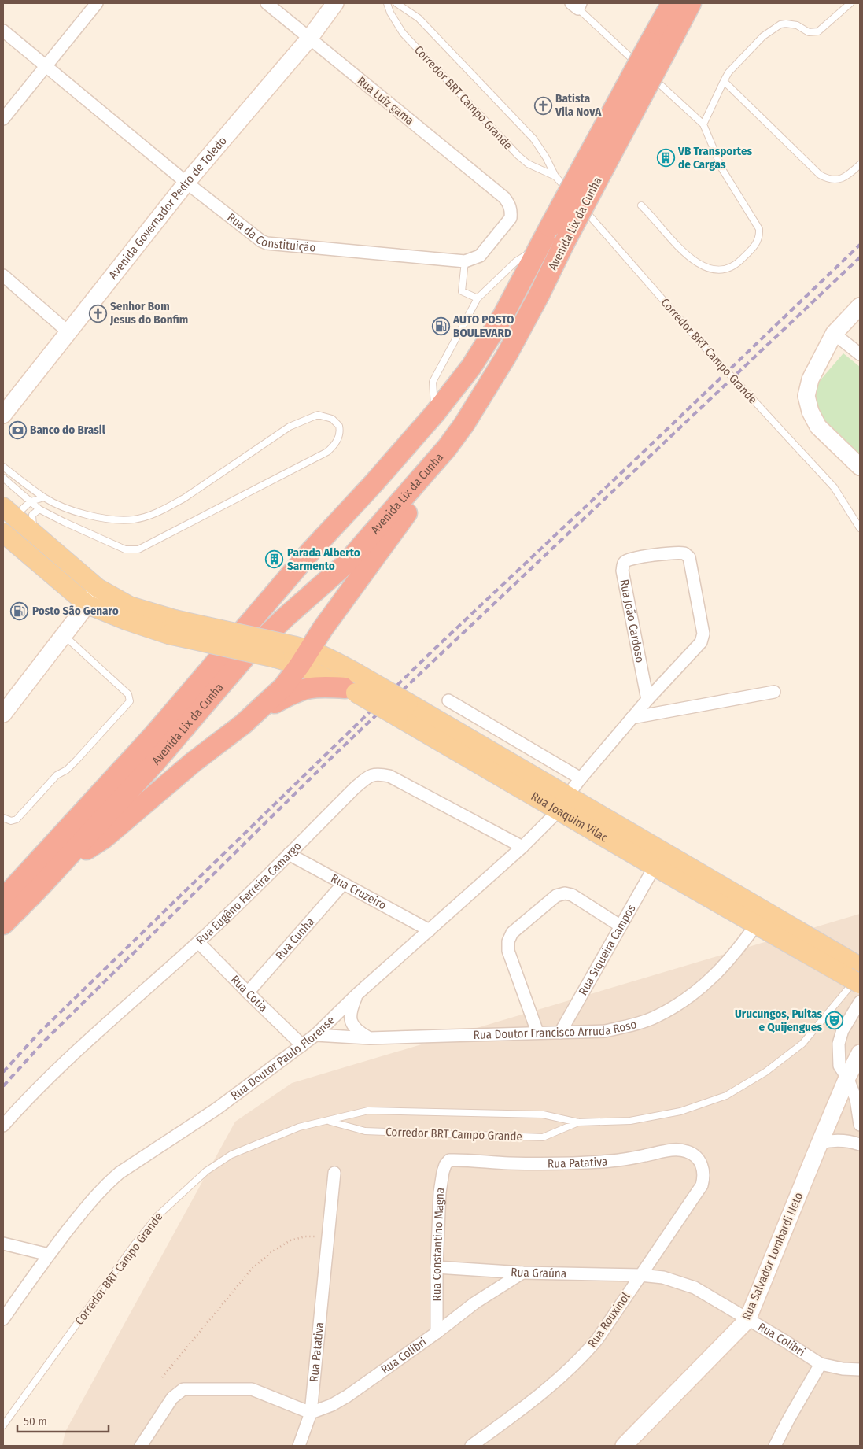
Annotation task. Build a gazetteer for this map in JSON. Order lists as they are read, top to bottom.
{
  "streets": {
    "highway": ["Avenida Lix da Cunha"],
    "main road": ["Avenida Governador Pedro de Toledo", "Rua Joaquim Vilac", "Rua Salvador Lombardi Neto"],
    "street": [
      "Rua Luíz gama",
      "Rua da Constituição",
      "Rua João Cardoso",
      "Rua Eugêno Ferreira Camargo",
      "Rua Cruzeiro",
      "Rua Cunha",
      "Rua Siqueira Campos",
      "Rua Cotia",
      "Rua Doutor Francisco Arruda Roso",
      "Rua Doutor Paulo Florense",
      "Rua Patativa",
      "Rua Constantino Magna",
      "Rua Graúna",
      "Rua Rouxinol",
      "Rua Colibri"
    ],
    "lane": ["Corredor BRT Campo Grande"]
  },
  "crossings": [
    ["Corredor BRT Campo Grande", "Rua Joaquim Vilac"],
    ["Rua Luíz gama", "Avenida Governador Pedro de Toledo"],
    ["Rua Luíz gama", "Rua da Constituição"],
    ["Avenida Governador Pedro de Toledo", "Rua da Constituição"],
    ["Rua João Cardoso", "Rua Joaquim Vilac"],
    ["Rua João Cardoso", "Rua Doutor Paulo Florense"],
    ["Rua Joaquim Vilac", "Rua Siqueira Campos"],
    ["Rua Joaquim Vilac", "Rua Doutor Francisco Arruda Roso"],
    ["Rua Joaquim Vilac", "Rua Doutor Paulo Florense"],
    ["Rua Eugêno Ferreira Camargo", "Rua Cruzeiro"],
    ["Rua Eugêno Ferreira Camargo", "Rua Cotia"],
    ["Rua Eugêno Ferreira Camargo", "Rua Doutor Paulo Florense"],
    ["Rua Cruzeiro", "Rua Cunha"],
    ["Rua Cruzeiro", "Rua Doutor Paulo Florense"],
    ["Rua Cunha", "Rua Cotia"],
    ["Rua Siqueira Campos", "Rua Doutor Francisco Arruda Roso"],
    ["Rua Cotia", "Rua Doutor Paulo Florense"],
    ["Rua Doutor Francisco Arruda Roso", "Rua Doutor Paulo Florense"],
    ["Rua Patativa", "Rua Constantino Magna"],
    ["Rua Patativa", "Rua Rouxinol"],
    ["Rua Patativa", "Rua Colibri"],
    ["Rua Constantino Magna", "Rua Graúna"],
    ["Rua Constantino Magna", "Rua Colibri"],
    ["Rua Salvador Lombardi Neto", "Rua Colibri"],
    ["Rua Graúna", "Rua Rouxinol"],
    ["Rua Graúna", "Rua Colibri"],
    ["Rua Rouxinol", "Rua Colibri"]
  ],
  "places": {
    "church": ["Batista Vila NovA", "Senhor Bom Jesus do Bonfim"],
    "building": ["VB Transportes de Cargas", "Parada Alberto Sarmento"],
    "fuel station": ["AUTO POSTO BOULEVARD", "Posto São Genaro"],
    "bank": ["Banco do Brasil"],
    "theatre": ["Urucungos, Puitas e Quijengues"]
  },
  "scale_bar": "50 m"
}
